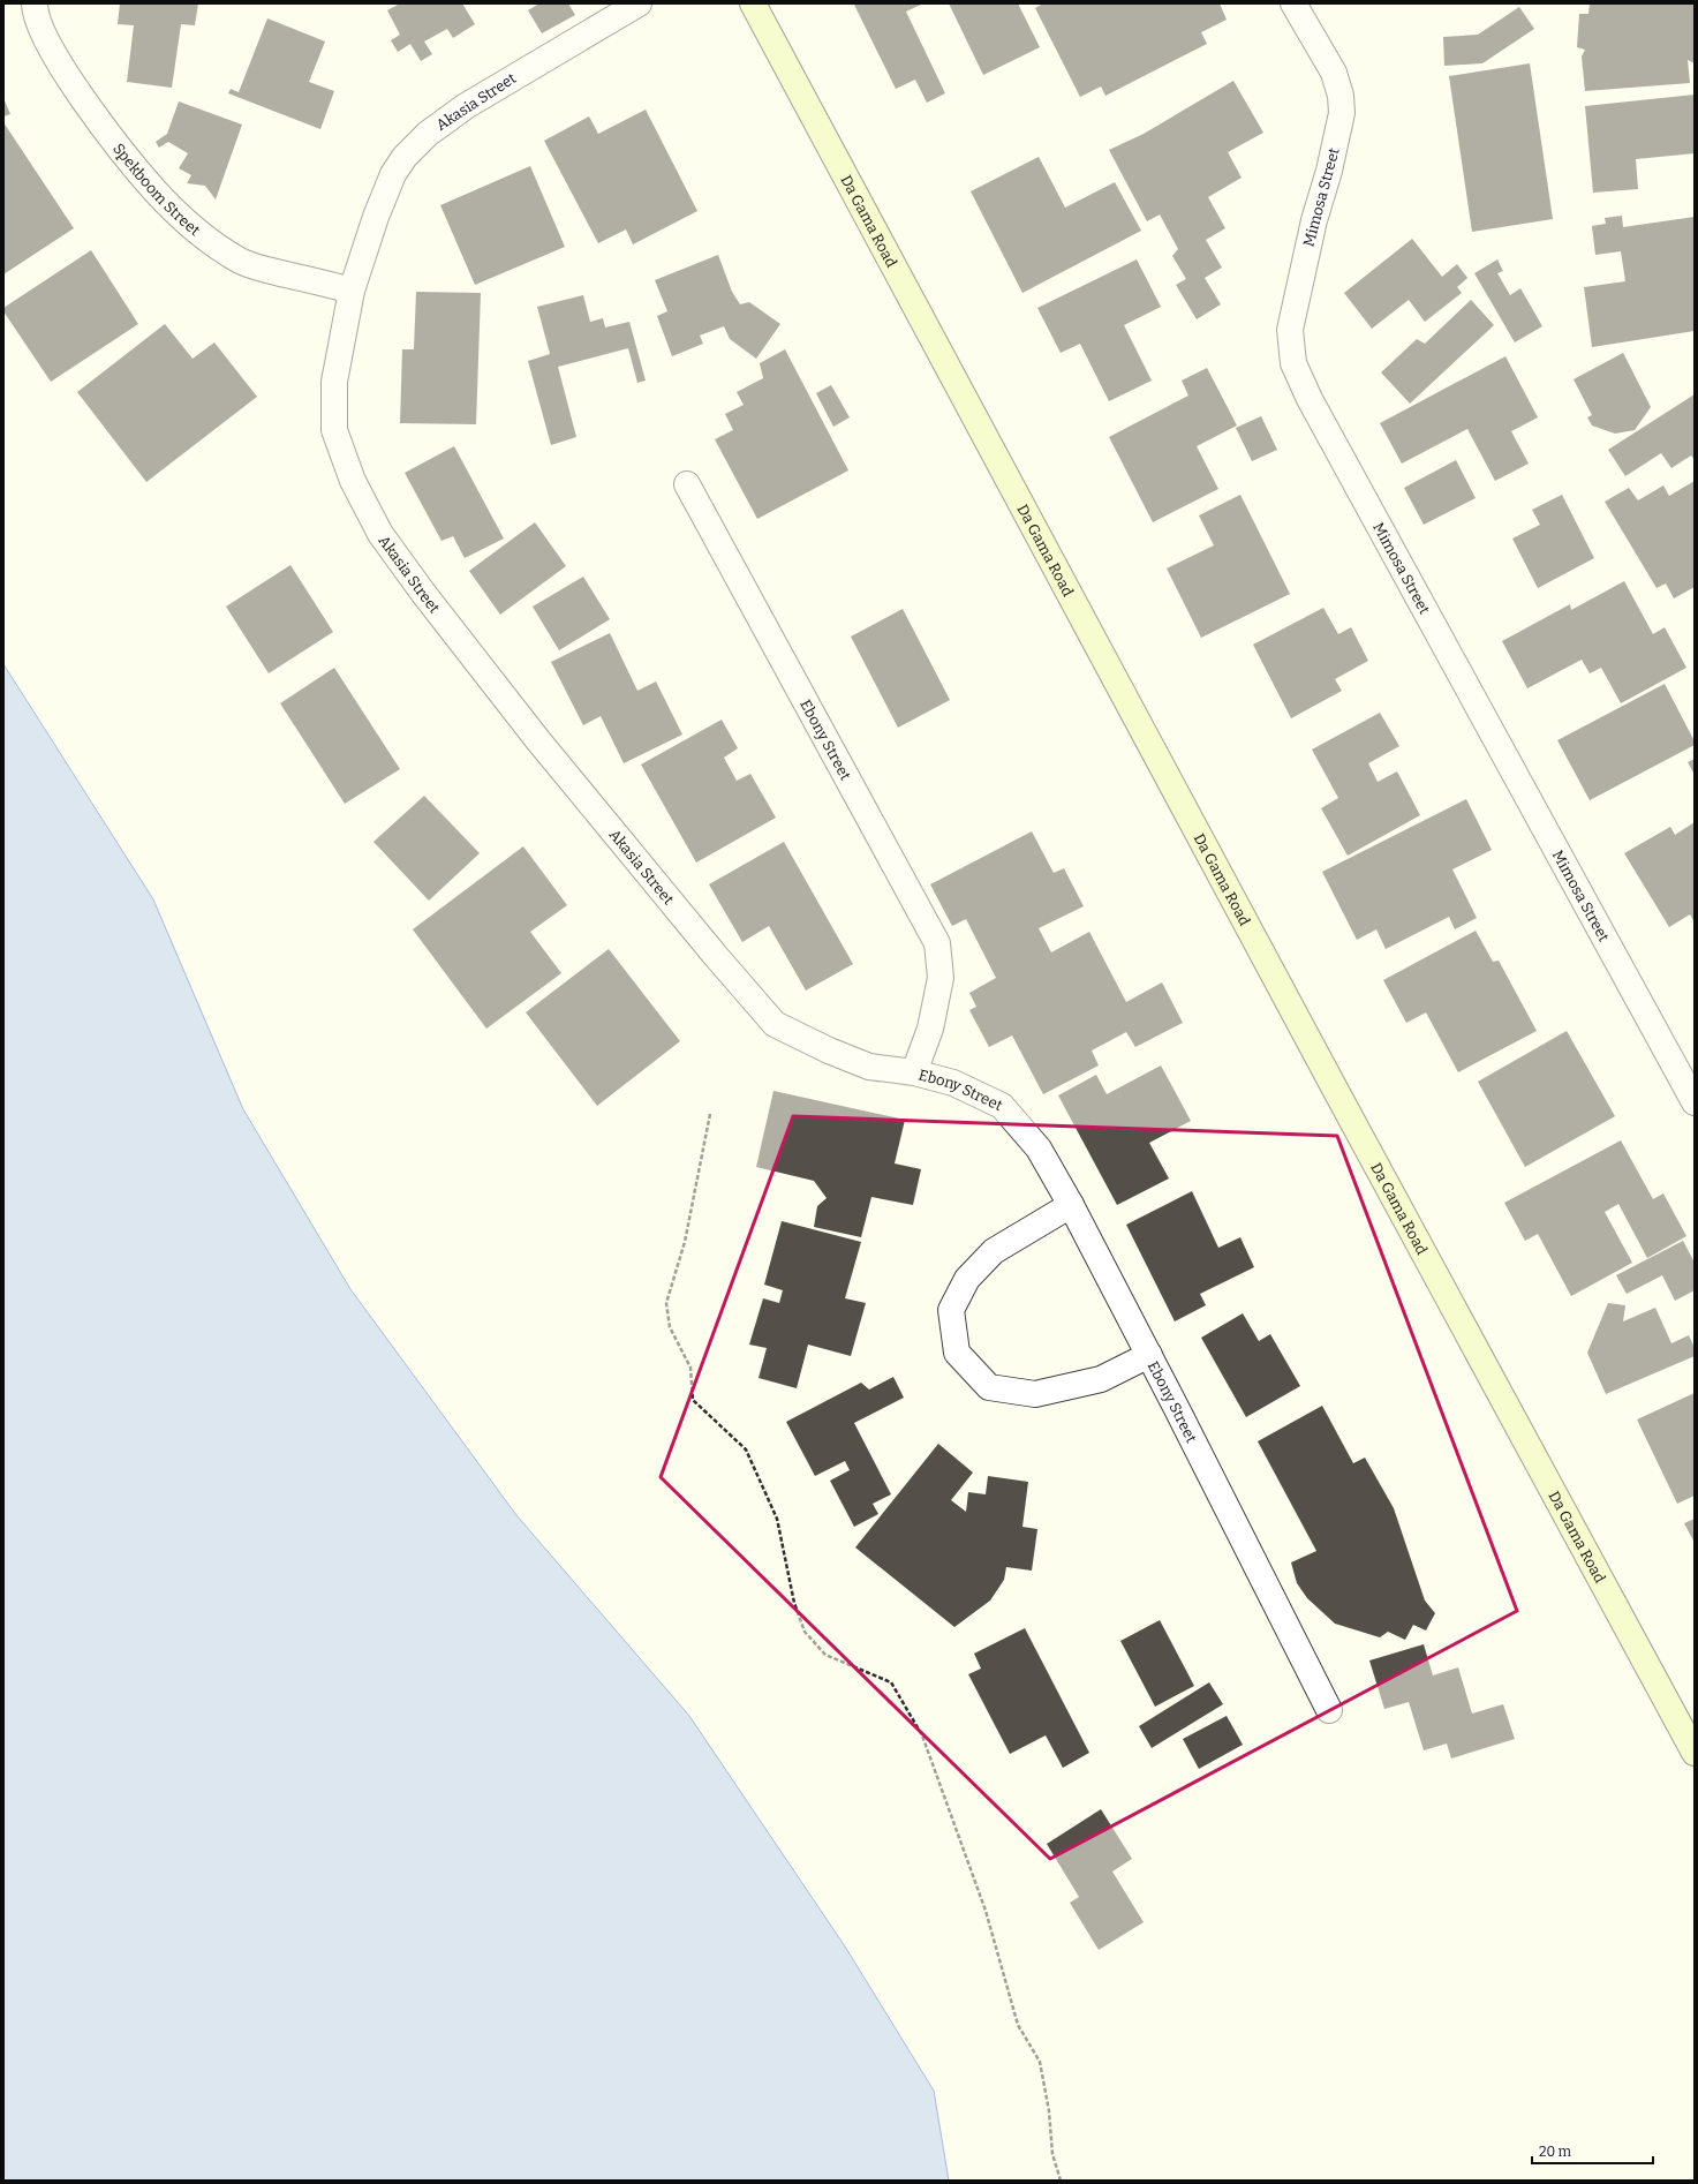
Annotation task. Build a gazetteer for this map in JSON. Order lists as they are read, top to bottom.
{
  "streets": {
    "street": [
      "Akasia Street",
      "Spekboom Street",
      "Mimosa Street",
      "Da Gama Road",
      "Ebony Street"
    ]
  },
  "crossings": [
    ["Akasia Street", "Spekboom Street"],
    ["Akasia Street", "Ebony Street"]
  ],
  "scale_bar": "20 m"
}
